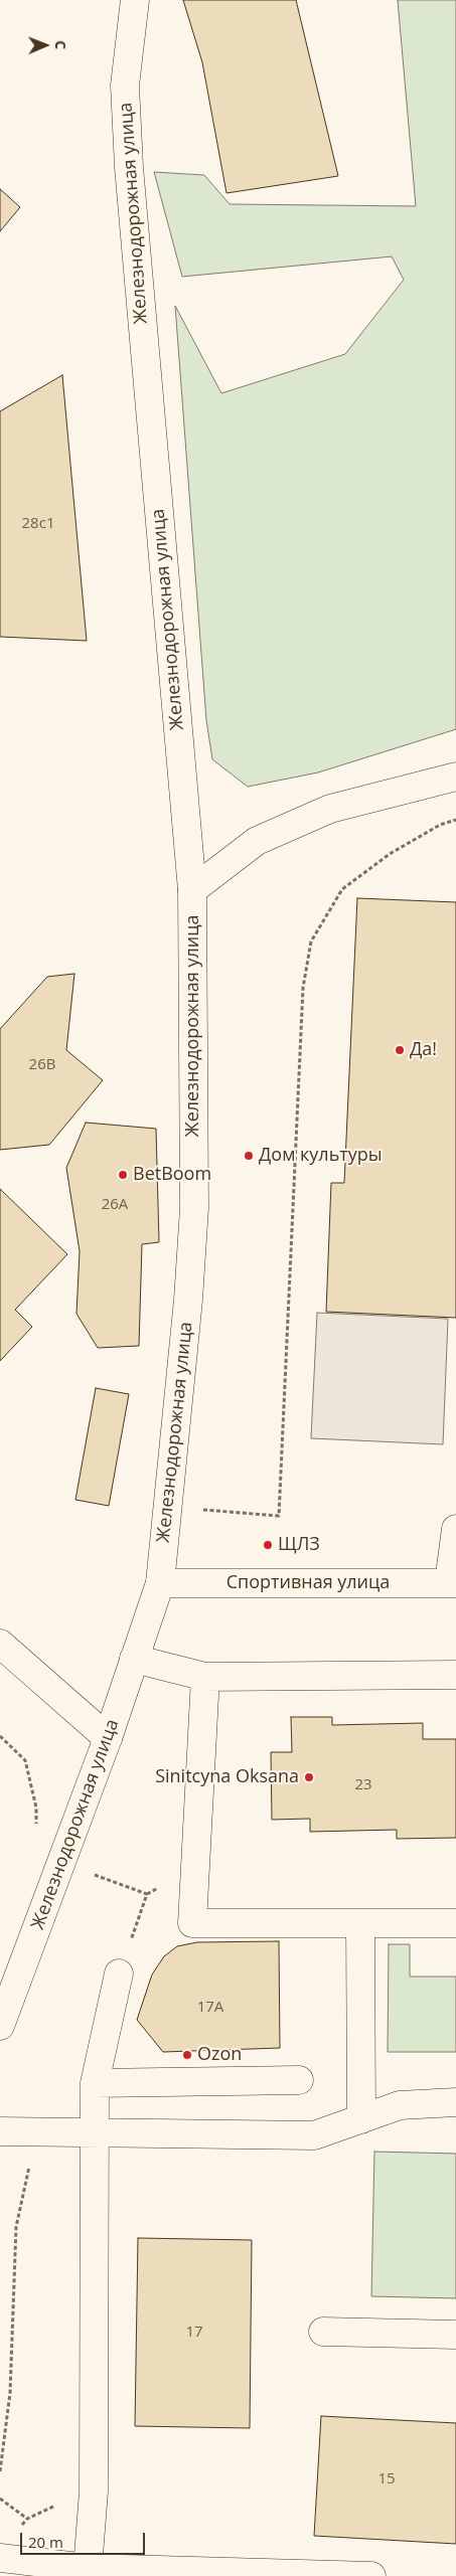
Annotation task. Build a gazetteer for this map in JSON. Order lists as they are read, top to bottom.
{
  "streets": {
    "main road": ["Железнодорожная улица", "Спортивная улица"]
  },
  "crossings": [
    ["Железнодорожная улица", "Спортивная улица"]
  ],
  "places": [
    "Да!",
    "Дом культуры",
    "BetBoom",
    "ЩЛЗ",
    "Sinitcyna Oksana",
    "Ozon"
  ],
  "house_numbers": [
    "28с1",
    "26В",
    "26А",
    "23",
    "17А",
    "17",
    "15"
  ],
  "scale_bar": "20 m",
  "north": "right"
}
